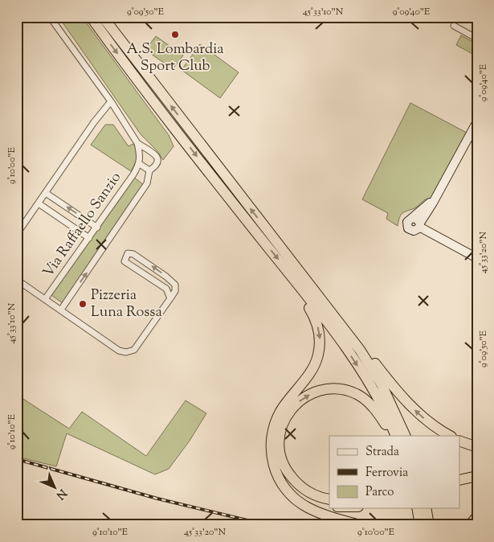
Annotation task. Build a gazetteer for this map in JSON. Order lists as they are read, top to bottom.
{
  "streets": {
    "street": ["Via Raffaello Sanzio"]
  },
  "places": ["A.S. Lombardia Sport Club", "Pizzeria Luna Rossa"],
  "legend": ["Strada", "Ferrovia", "Parco"],
  "north": "bottom right",
  "coordinates": [
    "9°09'50\"E",
    "45°33'10\"N",
    "9°09'40\"E",
    "9°10'00\"E",
    "45°33'20\"N",
    "9°10'10\"E"
  ]
}
